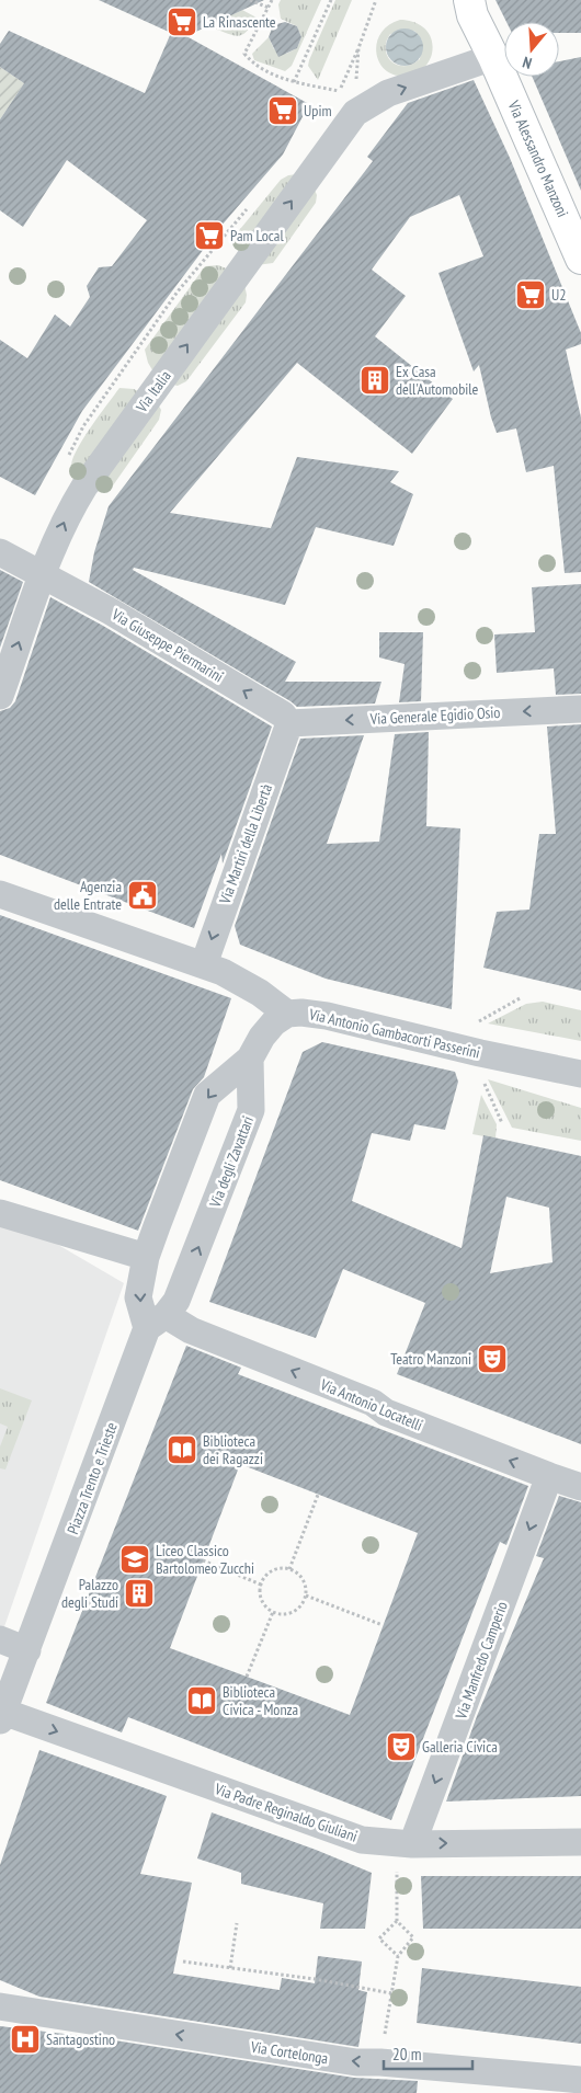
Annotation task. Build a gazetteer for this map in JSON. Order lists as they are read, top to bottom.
{
  "streets": {
    "street": [
      "Via Alessandro Manzoni",
      "Via Italia",
      "Via Giuseppe Piermarini",
      "Via Generale Egidio Osio",
      "Via Martiri della Libertà",
      "Via Antonio Gambacorti Passerini",
      "Via degli Zavattari",
      "Via Antonio Locatelli",
      "Piazza Trento e Trieste",
      "Via Manfredo Camperio",
      "Via Padre Reginaldo Giuliani",
      "Via Cortelonga"
    ]
  },
  "crossings": [
    ["Via Italia", "Via Giuseppe Piermarini"],
    ["Via Giuseppe Piermarini", "Via Generale Egidio Osio"],
    ["Via Giuseppe Piermarini", "Via Martiri della Libertà"],
    ["Via Generale Egidio Osio", "Via Martiri della Libertà"],
    ["Via Martiri della Libertà", "Via Antonio Gambacorti Passerini"],
    ["Via degli Zavattari", "Via Antonio Locatelli"],
    ["Via degli Zavattari", "Piazza Trento e Trieste"],
    ["Via Antonio Locatelli", "Piazza Trento e Trieste"],
    ["Via Antonio Locatelli", "Via Manfredo Camperio"],
    ["Piazza Trento e Trieste", "Via Padre Reginaldo Giuliani"],
    ["Via Manfredo Camperio", "Via Padre Reginaldo Giuliani"]
  ],
  "one_way": [
    "Via Italia",
    "Via Giuseppe Piermarini",
    "Via Generale Egidio Osio",
    "Via Martiri della Libertà",
    "Via Antonio Locatelli",
    "Via Manfredo Camperio",
    "Via Padre Reginaldo Giuliani",
    "Via Cortelonga"
  ],
  "places": {
    "supermarket": [
      "La Rinascente",
      "Upim",
      "Pam Local",
      "U2"
    ],
    "building": ["Ex Casa dell'Automobile", "Palazzo degli Studi"],
    "public building": ["Agenzia delle Entrate"],
    "theatre": ["Teatro Manzoni", "Galleria Civica"],
    "library": ["Biblioteca dei Ragazzi", "Biblioteca Civica - Monza"],
    "school or university": ["Liceo Classico Bartolomeo Zucchi"],
    "hospital": ["Santagostino"]
  },
  "scale_bar": "20 m",
  "north": "bottom"
}
